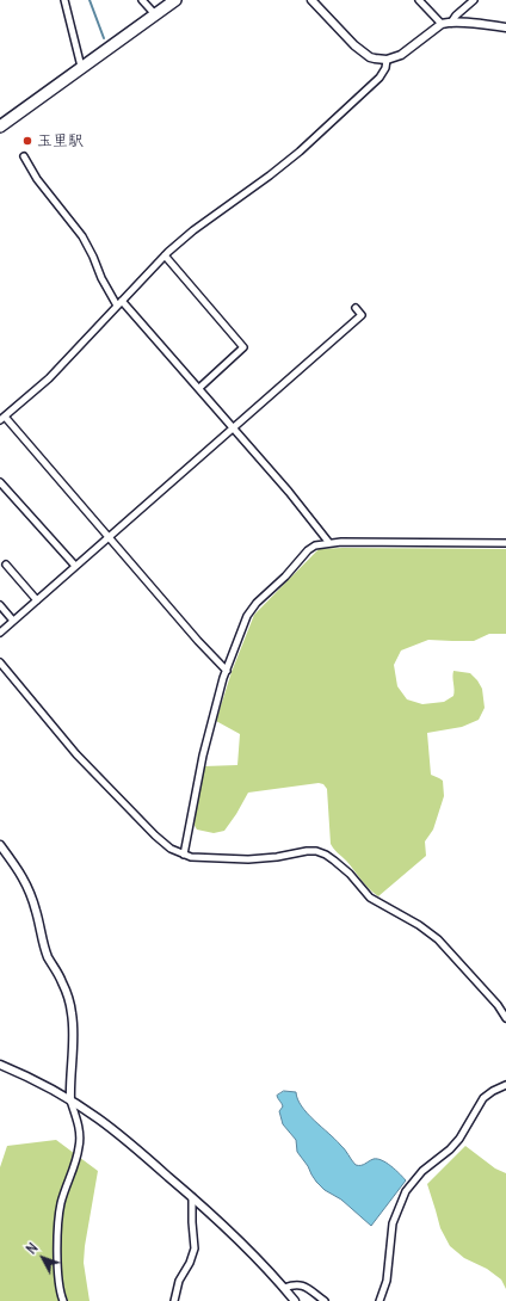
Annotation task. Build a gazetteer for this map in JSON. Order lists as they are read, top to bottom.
{
  "places": ["玉里駅"],
  "north": "top left"
}
